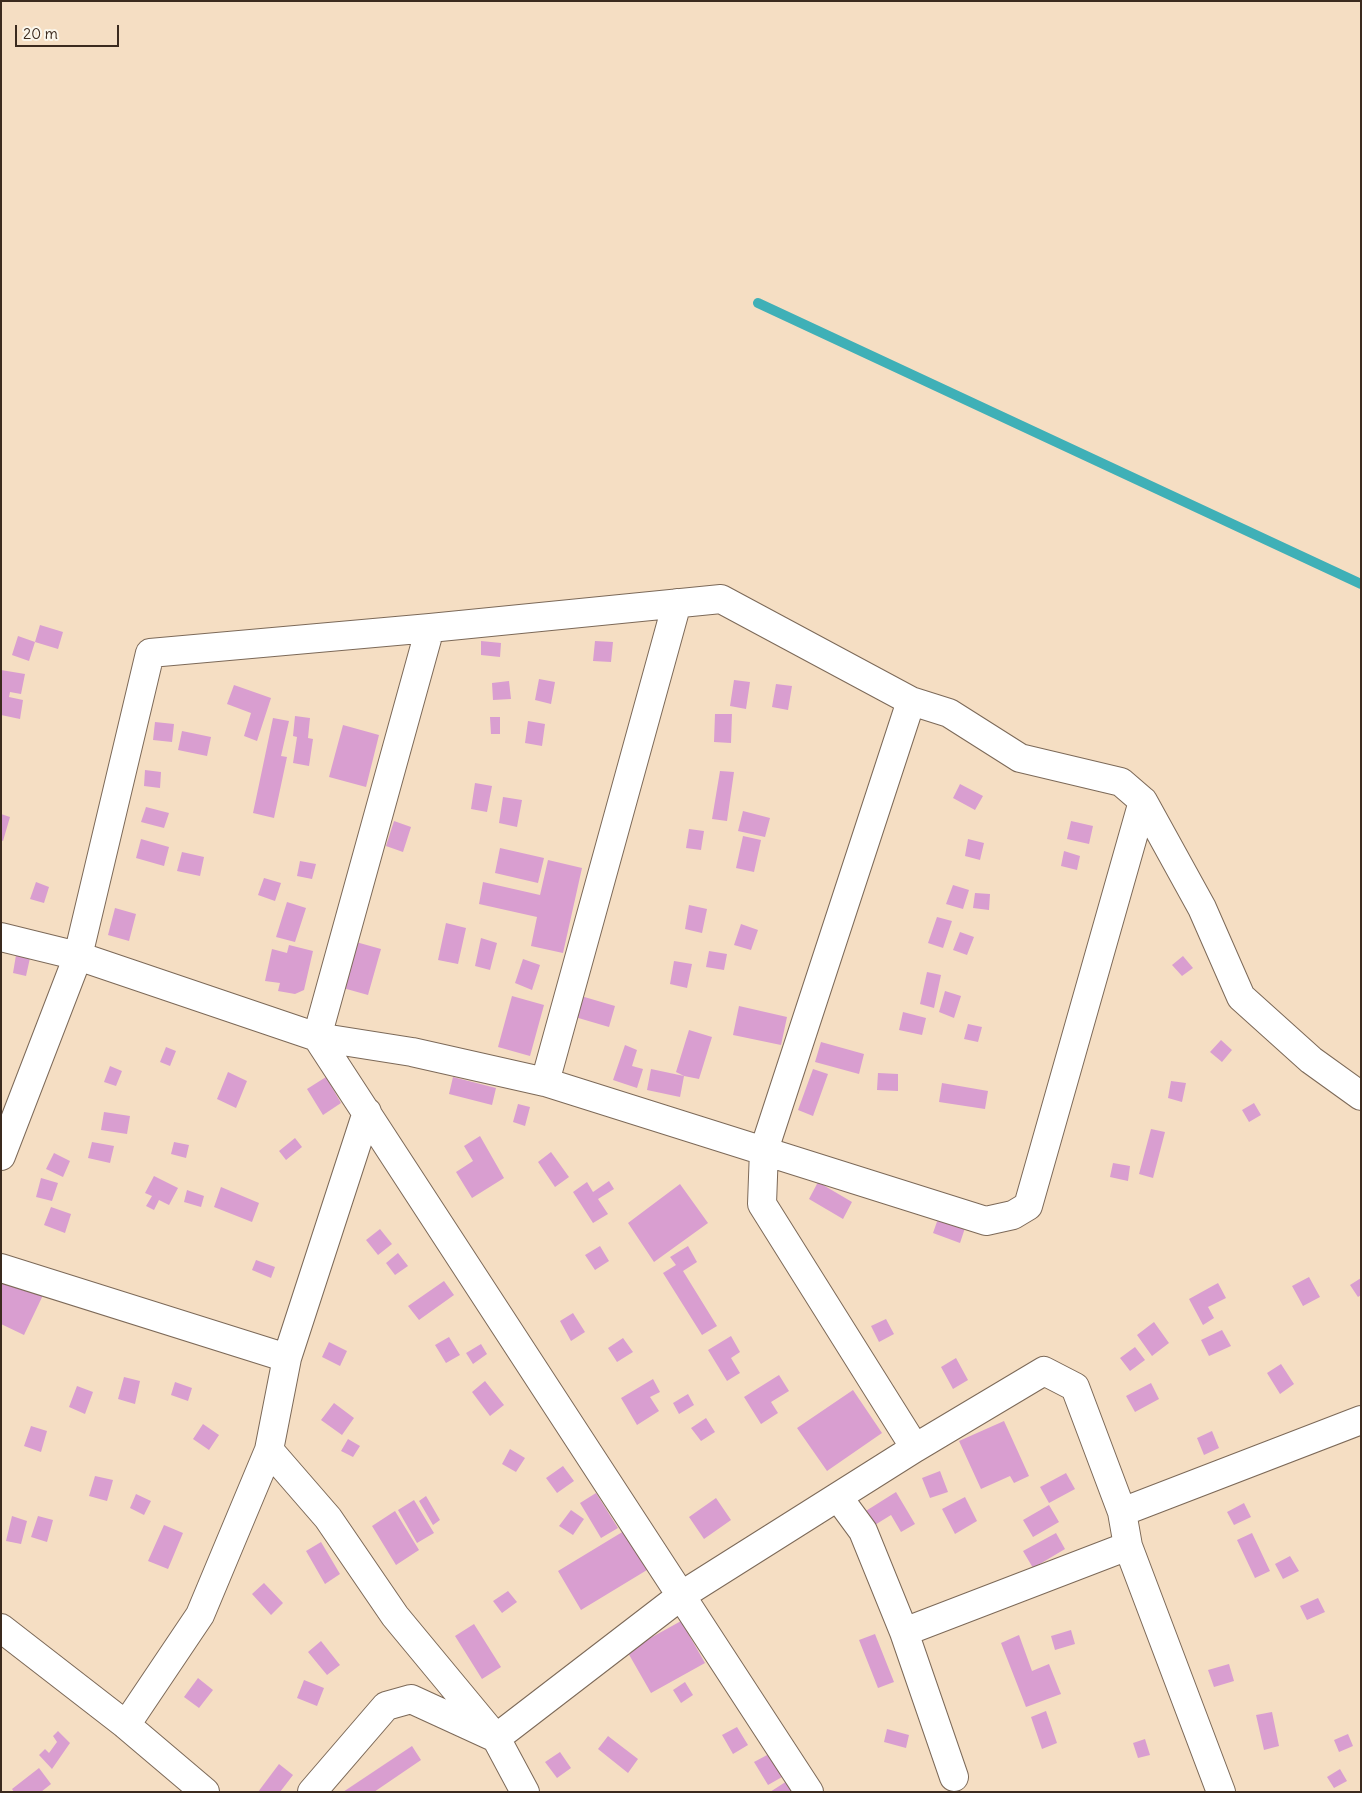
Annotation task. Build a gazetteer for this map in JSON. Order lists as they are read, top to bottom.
{
  "scale_bar": "20 m"
}
